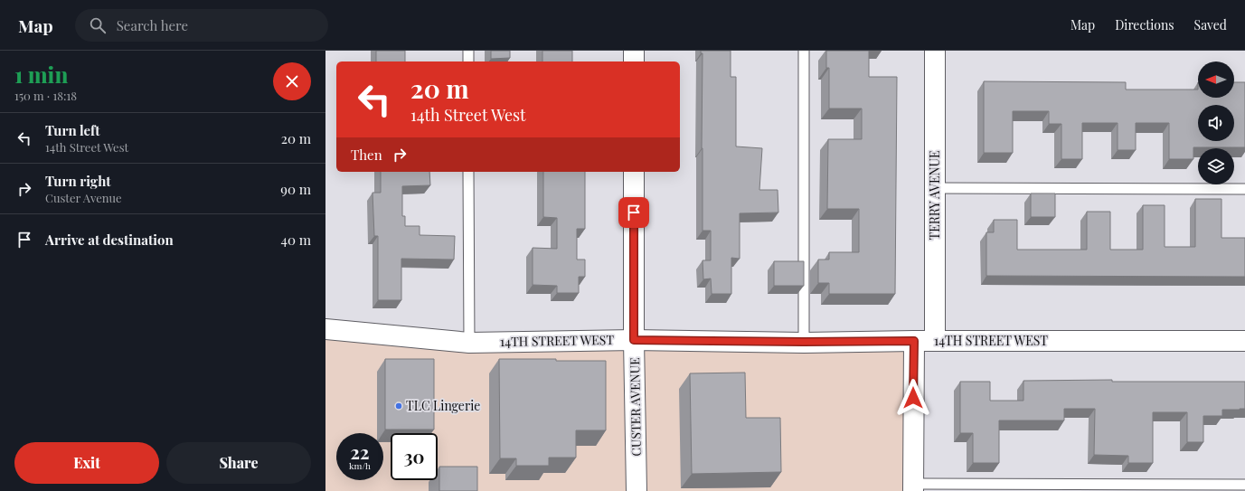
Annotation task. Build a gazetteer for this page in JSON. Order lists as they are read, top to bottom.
{
  "streets": {
    "street": ["TERRY AVENUE", "14TH STREET WEST", "CUSTER AVENUE"]
  },
  "crossings": [
    ["TERRY AVENUE", "14TH STREET WEST"],
    ["14TH STREET WEST", "CUSTER AVENUE"]
  ],
  "places": ["TLC Lingerie"],
  "north": "left",
  "page": {
    "header": "Map",
    "search": "Search here",
    "nav": ["Map", "Directions", "Saved"],
    "heading": ["1 min", "150 m · 18:18"],
    "turn": ["20 m", "14th Street West"],
    "list": [
      {
        "name": "Turn left",
        "note": "14th Street West",
        "value": "20 m"
      },
      {
        "name": "Turn right",
        "note": "Custer Avenue",
        "value": "90 m"
      },
      {
        "name": "Arrive at destination",
        "value": "40 m"
      }
    ],
    "then": "Then",
    "speed": "22 km/h",
    "limit": "30",
    "buttons": ["Exit", "Share"]
  }
}
